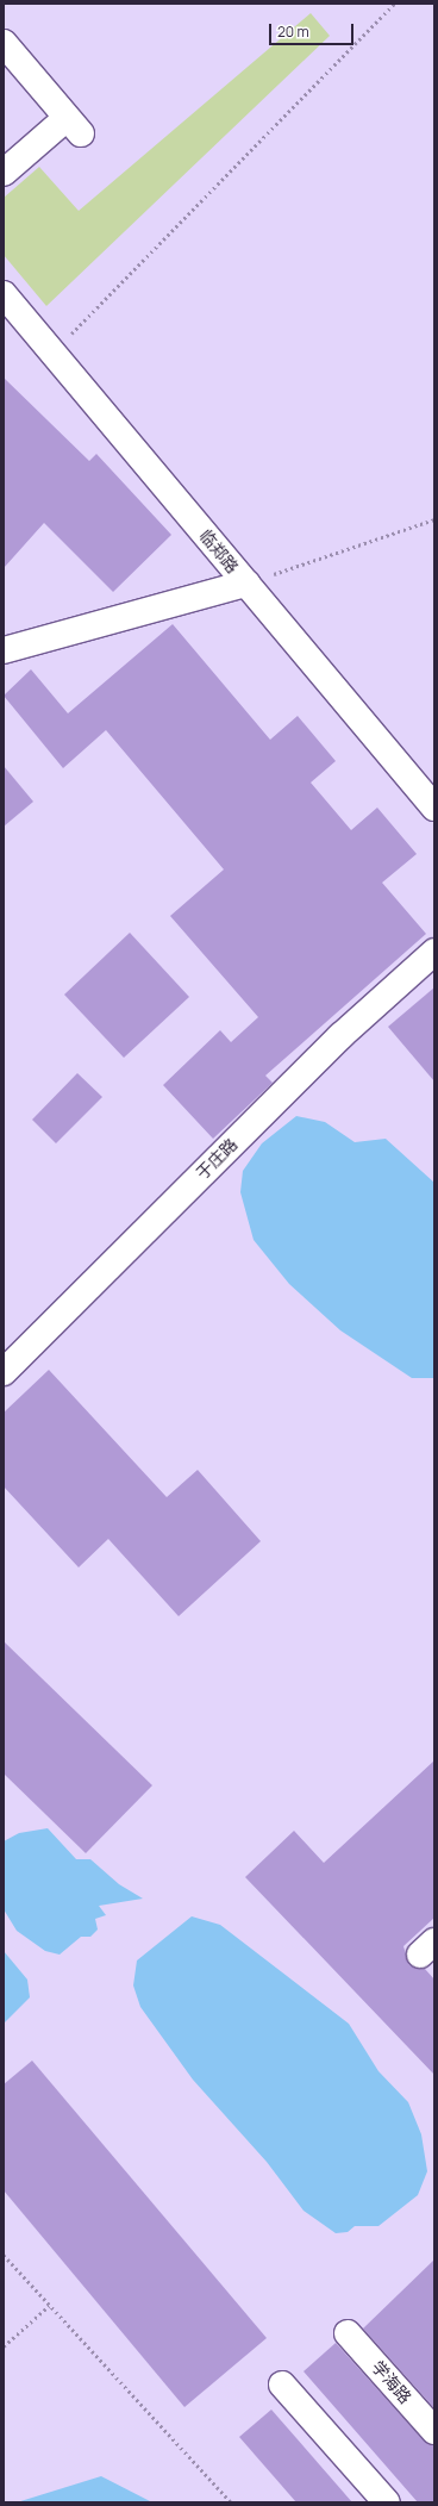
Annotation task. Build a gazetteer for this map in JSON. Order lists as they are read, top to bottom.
{
  "streets": {
    "street": ["临郑路", "于庄路", "学海路"]
  },
  "scale_bar": "20 m"
}
